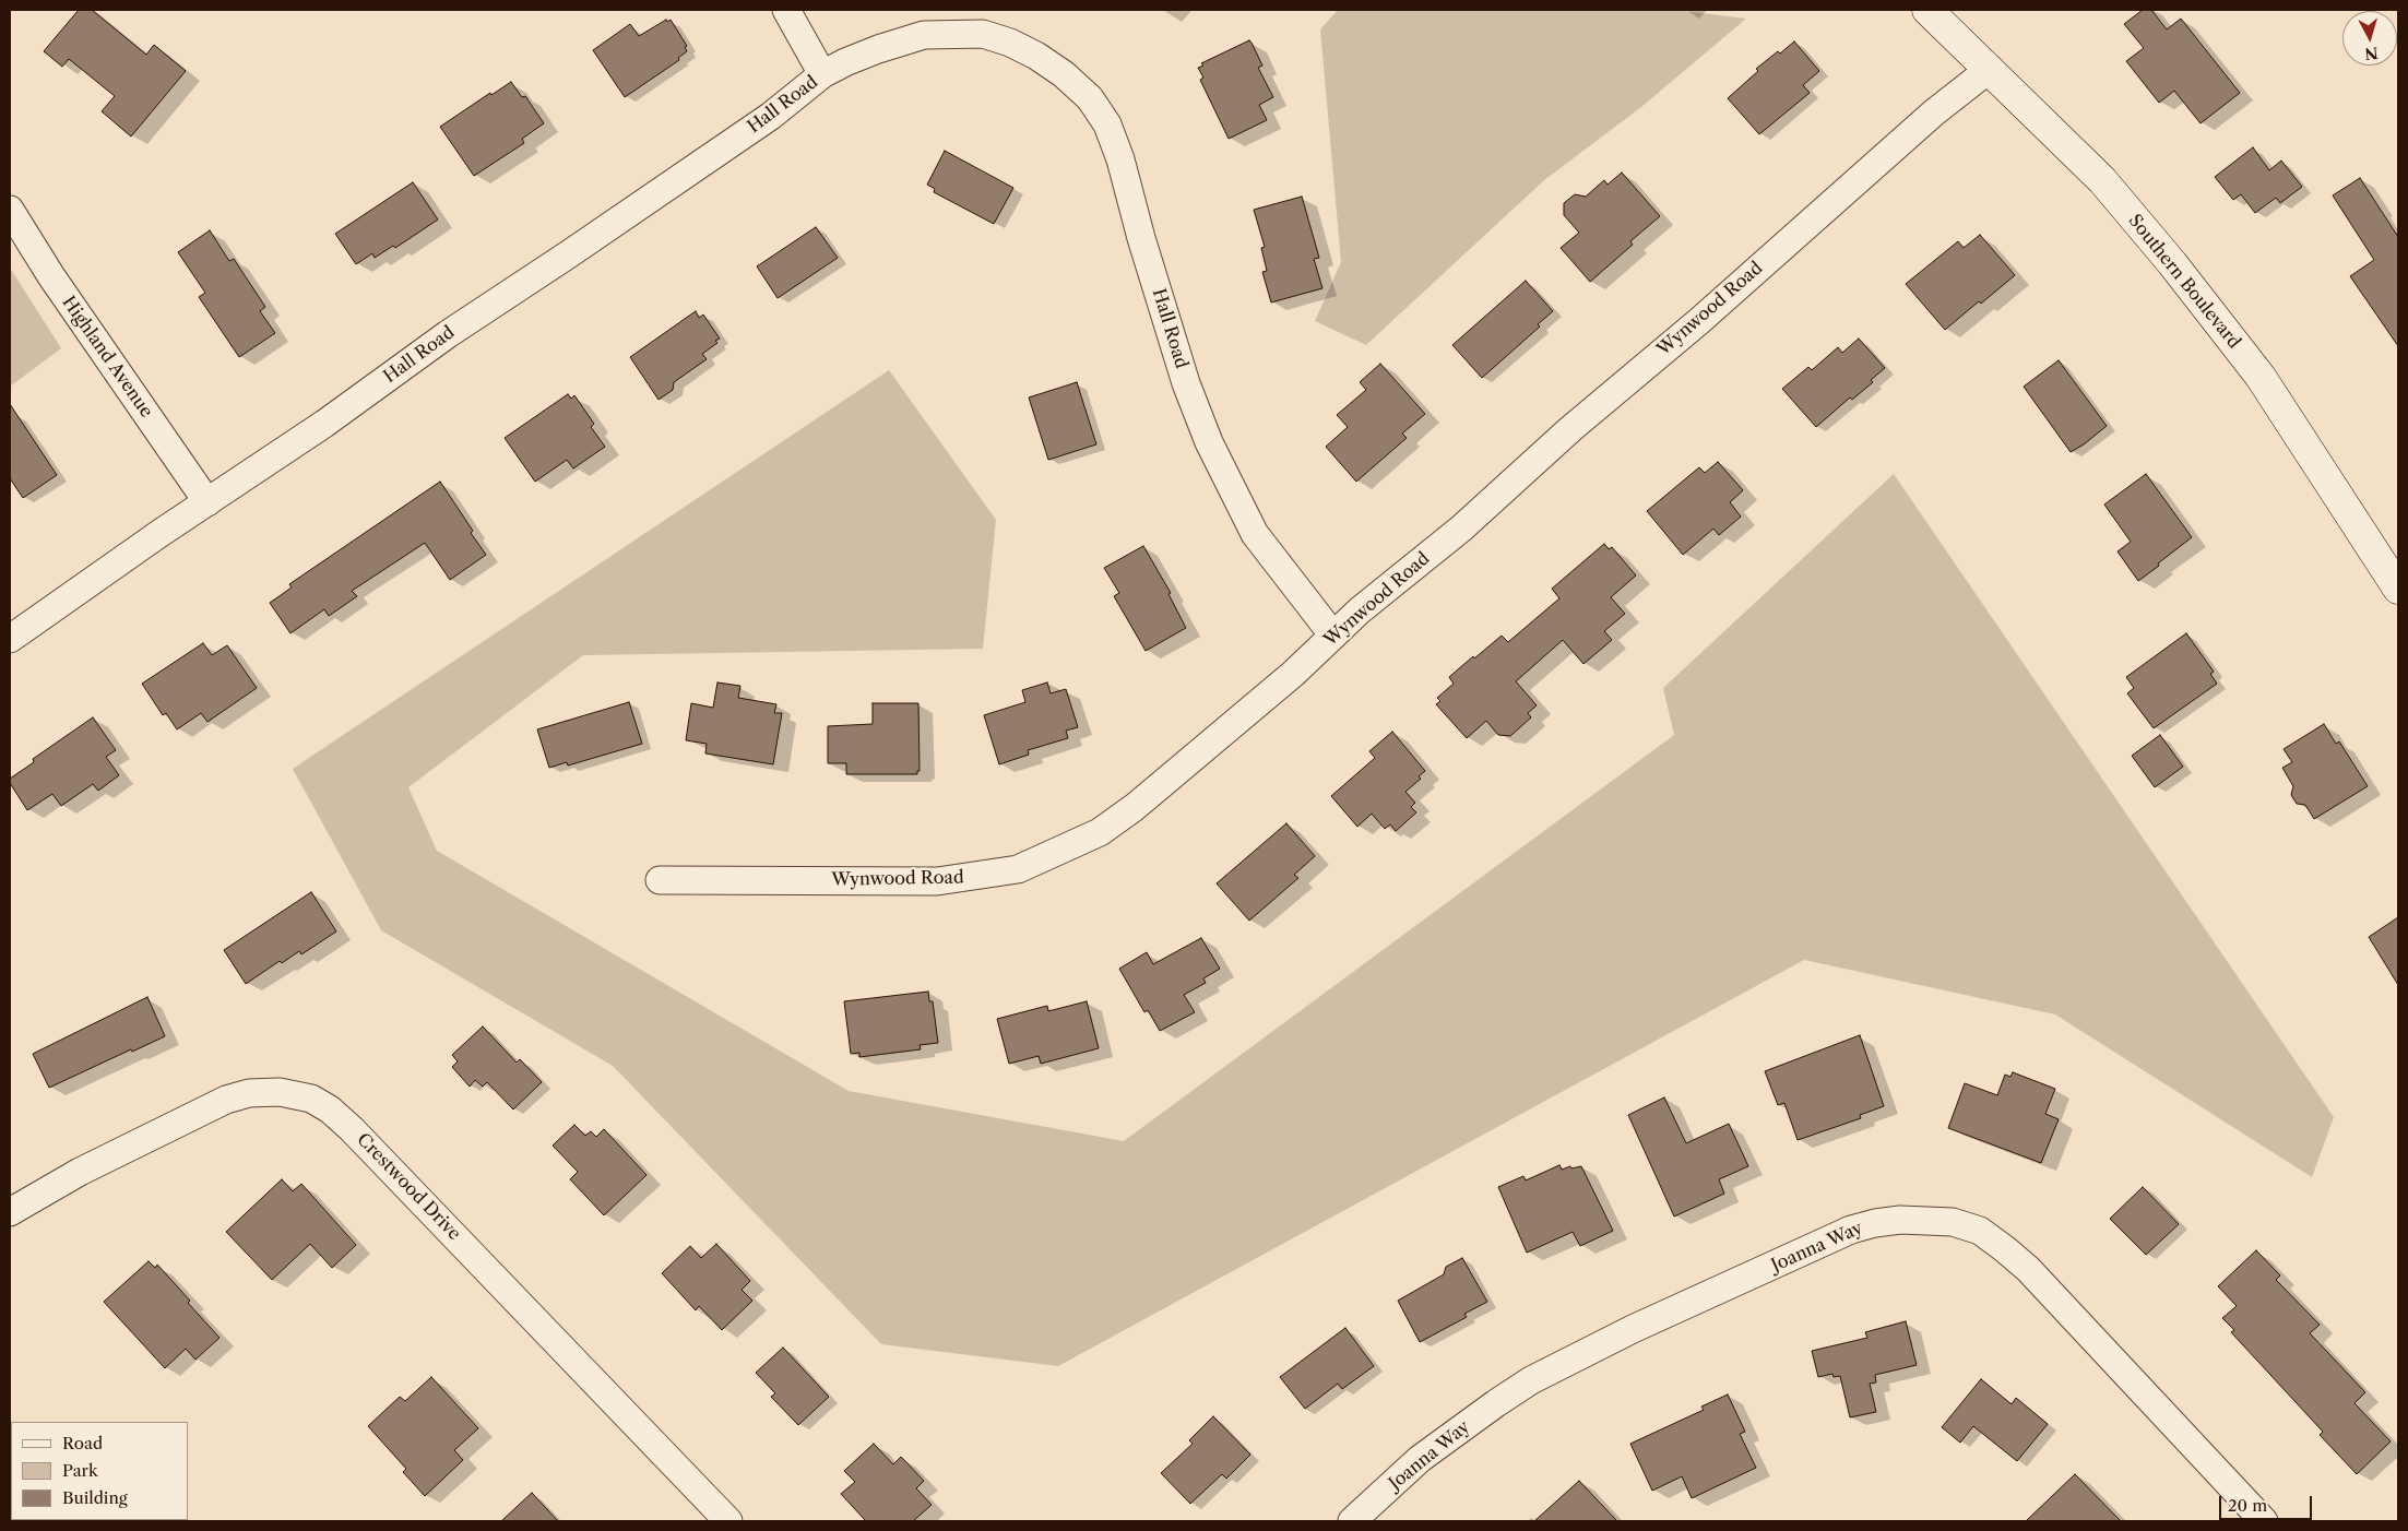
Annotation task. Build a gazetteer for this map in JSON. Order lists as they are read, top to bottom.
{
  "streets": {
    "main road": ["Southern Boulevard"],
    "street": [
      "Hall Road",
      "Wynwood Road",
      "Highland Avenue",
      "Crestwood Drive",
      "Joanna Way"
    ]
  },
  "crossings": [
    ["Hall Road", "Wynwood Road"],
    ["Hall Road", "Highland Avenue"],
    ["Southern Boulevard", "Wynwood Road"]
  ],
  "legend": ["Road", "Park", "Building"],
  "scale_bar": "20 m",
  "north": "bottom"
}
